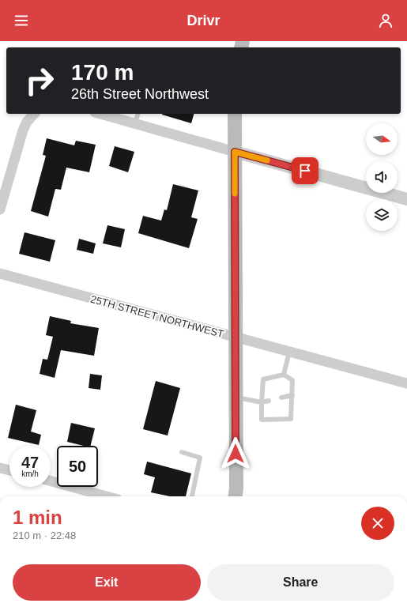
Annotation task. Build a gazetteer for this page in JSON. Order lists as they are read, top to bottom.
{
  "streets": {
    "street": ["25TH STREET NORTHWEST"]
  },
  "north": "right",
  "page": {
    "header": "Drivr",
    "turn": ["170 m", "26th Street Northwest"],
    "speed": "47 km/h",
    "limit": "50",
    "heading": ["1 min", "210 m · 22:48"],
    "buttons": ["Exit", "Share"]
  }
}
